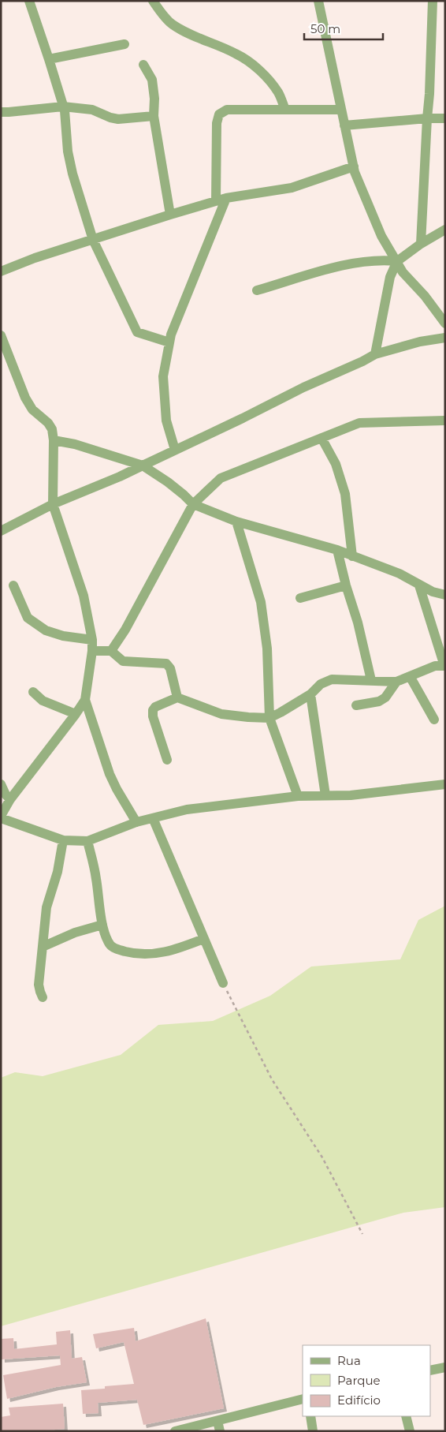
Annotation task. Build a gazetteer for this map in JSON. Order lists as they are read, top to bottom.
{
  "legend": ["Rua", "Parque", "Edifício"],
  "scale_bar": "50 m"
}
